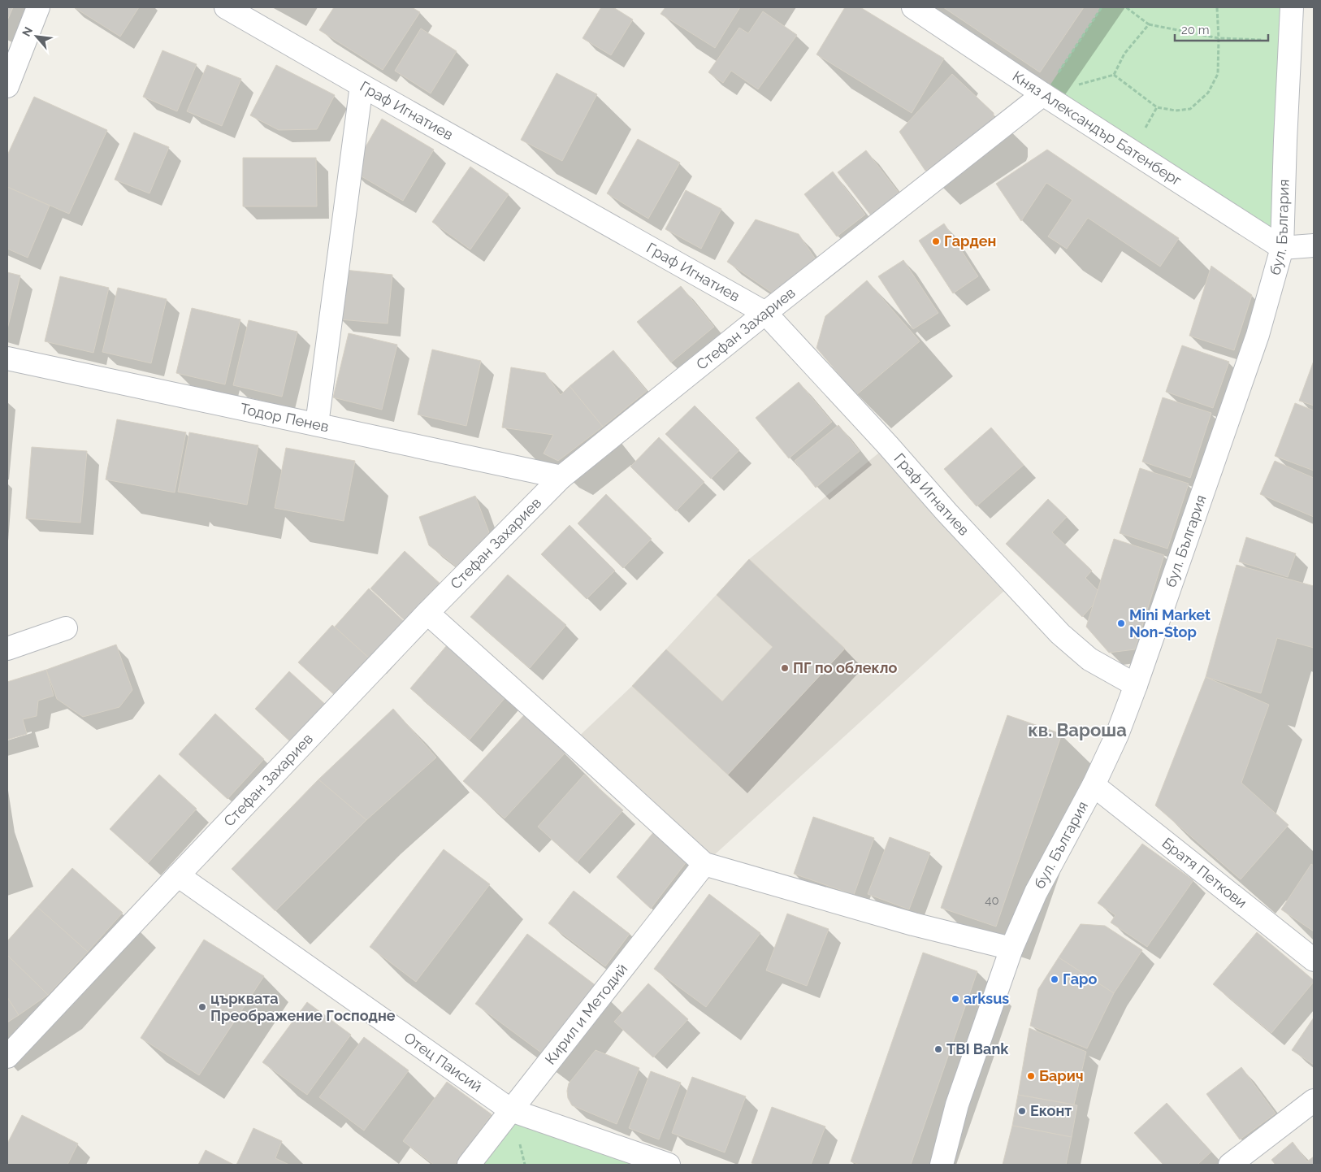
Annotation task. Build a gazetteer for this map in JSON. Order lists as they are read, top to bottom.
{
  "streets": {
    "street": [
      "Граф Игнатиев",
      "Княз Александър Батенберг",
      "бул. България",
      "Стефан Захариев",
      "Тодор Пенев",
      "Братя Петкови",
      "Кирил и Методий",
      "Отец Паисий"
    ]
  },
  "crossings": [
    ["Граф Игнатиев", "бул. България"],
    ["Граф Игнатиев", "Стефан Захариев"],
    ["Княз Александър Батенберг", "бул. България"],
    ["Княз Александър Батенберг", "Стефан Захариев"],
    ["бул. България", "Братя Петкови"],
    ["Стефан Захариев", "Тодор Пенев"],
    ["Стефан Захариев", "Отец Паисий"],
    ["Кирил и Методий", "Отец Паисий"]
  ],
  "districts": ["кв. Вароша"],
  "places": [
    "Гарден",
    "Mini Market Non-Stop",
    "ПГ по облекло",
    "Гаро",
    "arksus",
    "църквата Преображение Господне",
    "TBI Bank",
    "Барич",
    "Еконт"
  ],
  "house_numbers": ["40"],
  "scale_bar": "20 m",
  "north": "top left"
}
